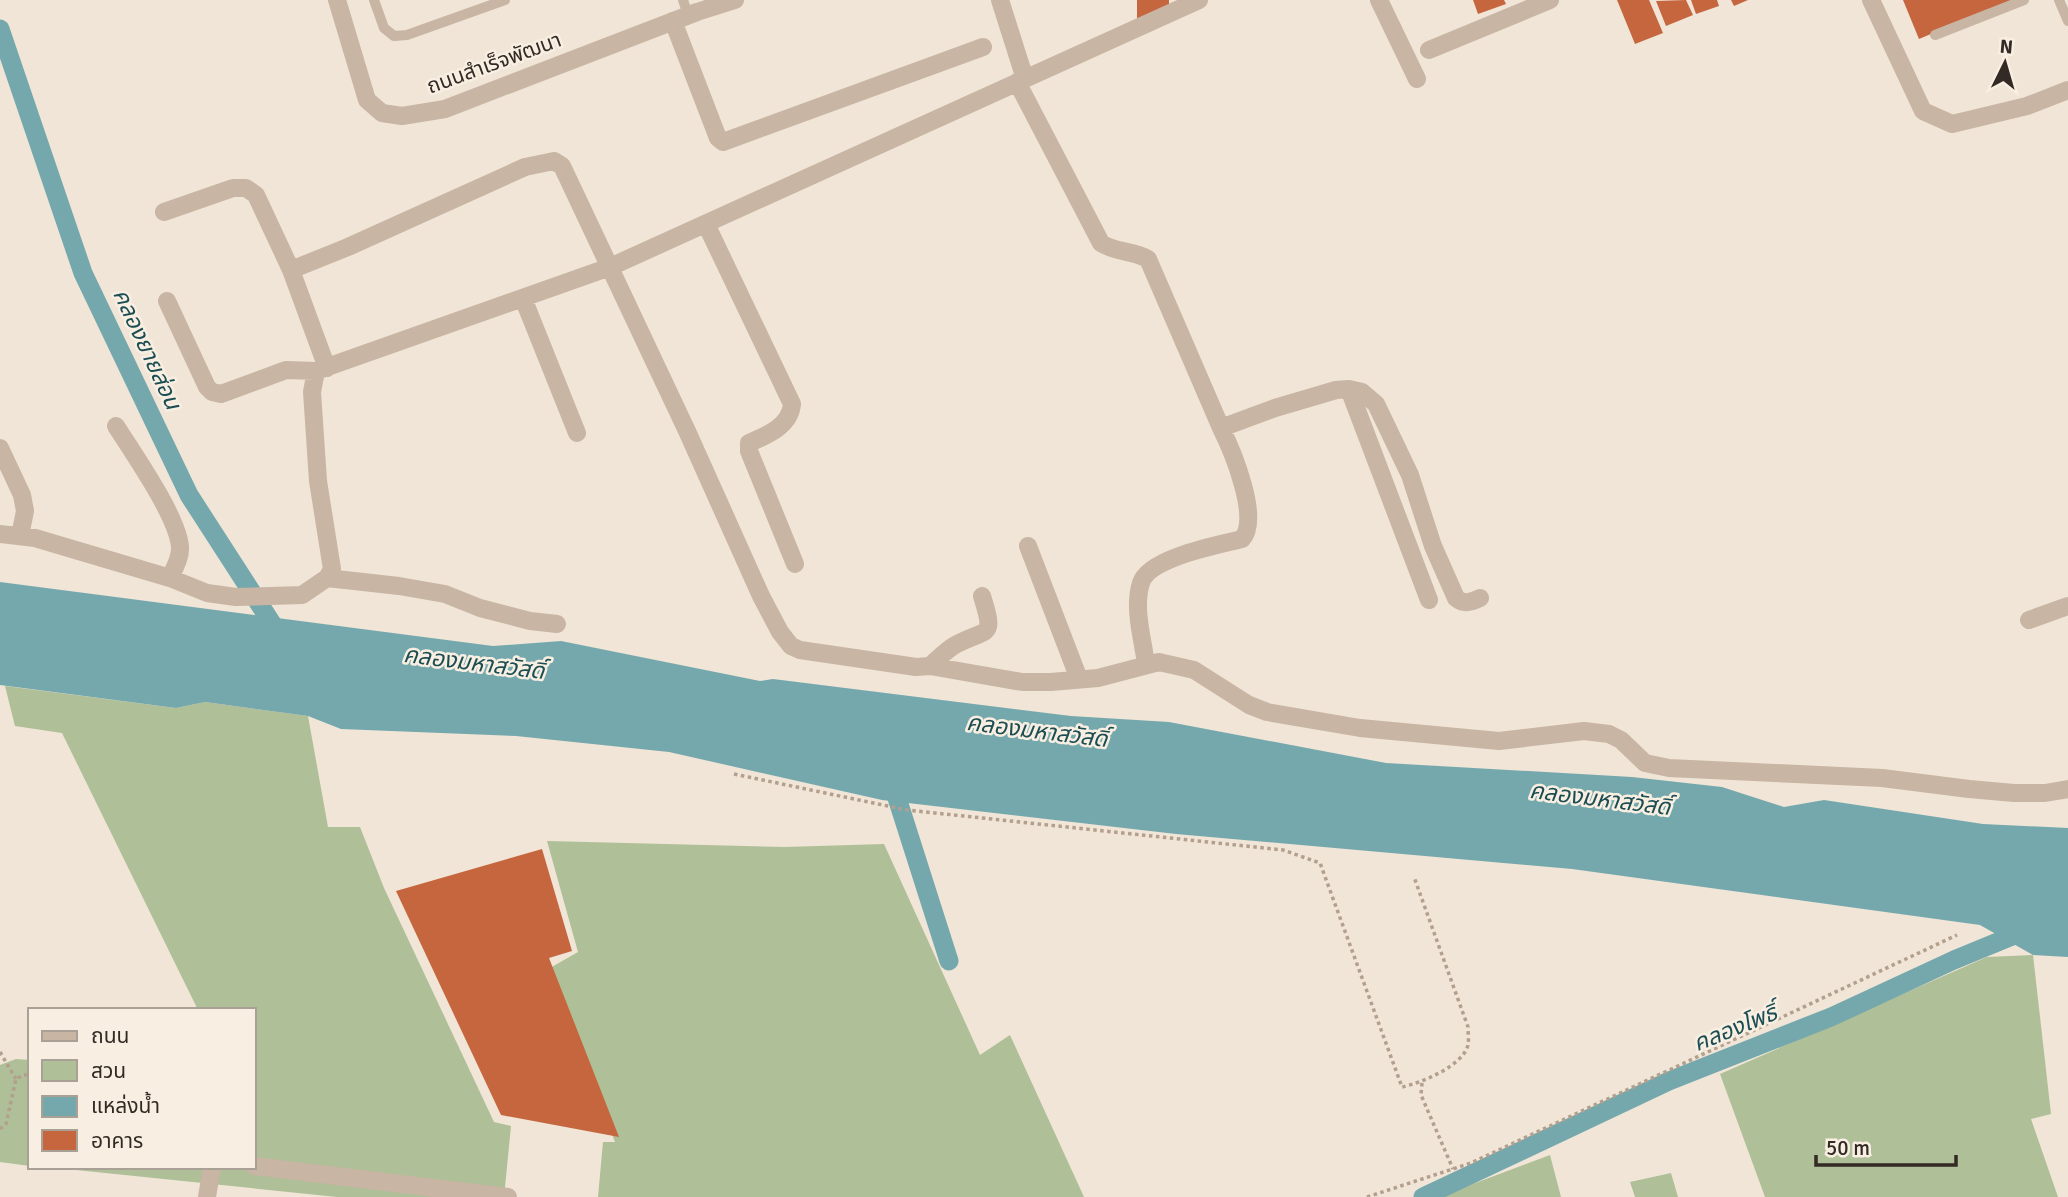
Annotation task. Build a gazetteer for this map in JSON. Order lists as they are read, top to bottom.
{
  "streets": {
    "street": ["ถนนสำเร็จพัฒนา"]
  },
  "water": ["คลองยายส่อน", "คลองมหาสวัสดิ์", "คลองโพธิ์"],
  "legend": [
    "ถนน",
    "สวน",
    "แหล่งน้ำ",
    "อาคาร"
  ],
  "scale_bar": "50 m",
  "north": "top"
}
